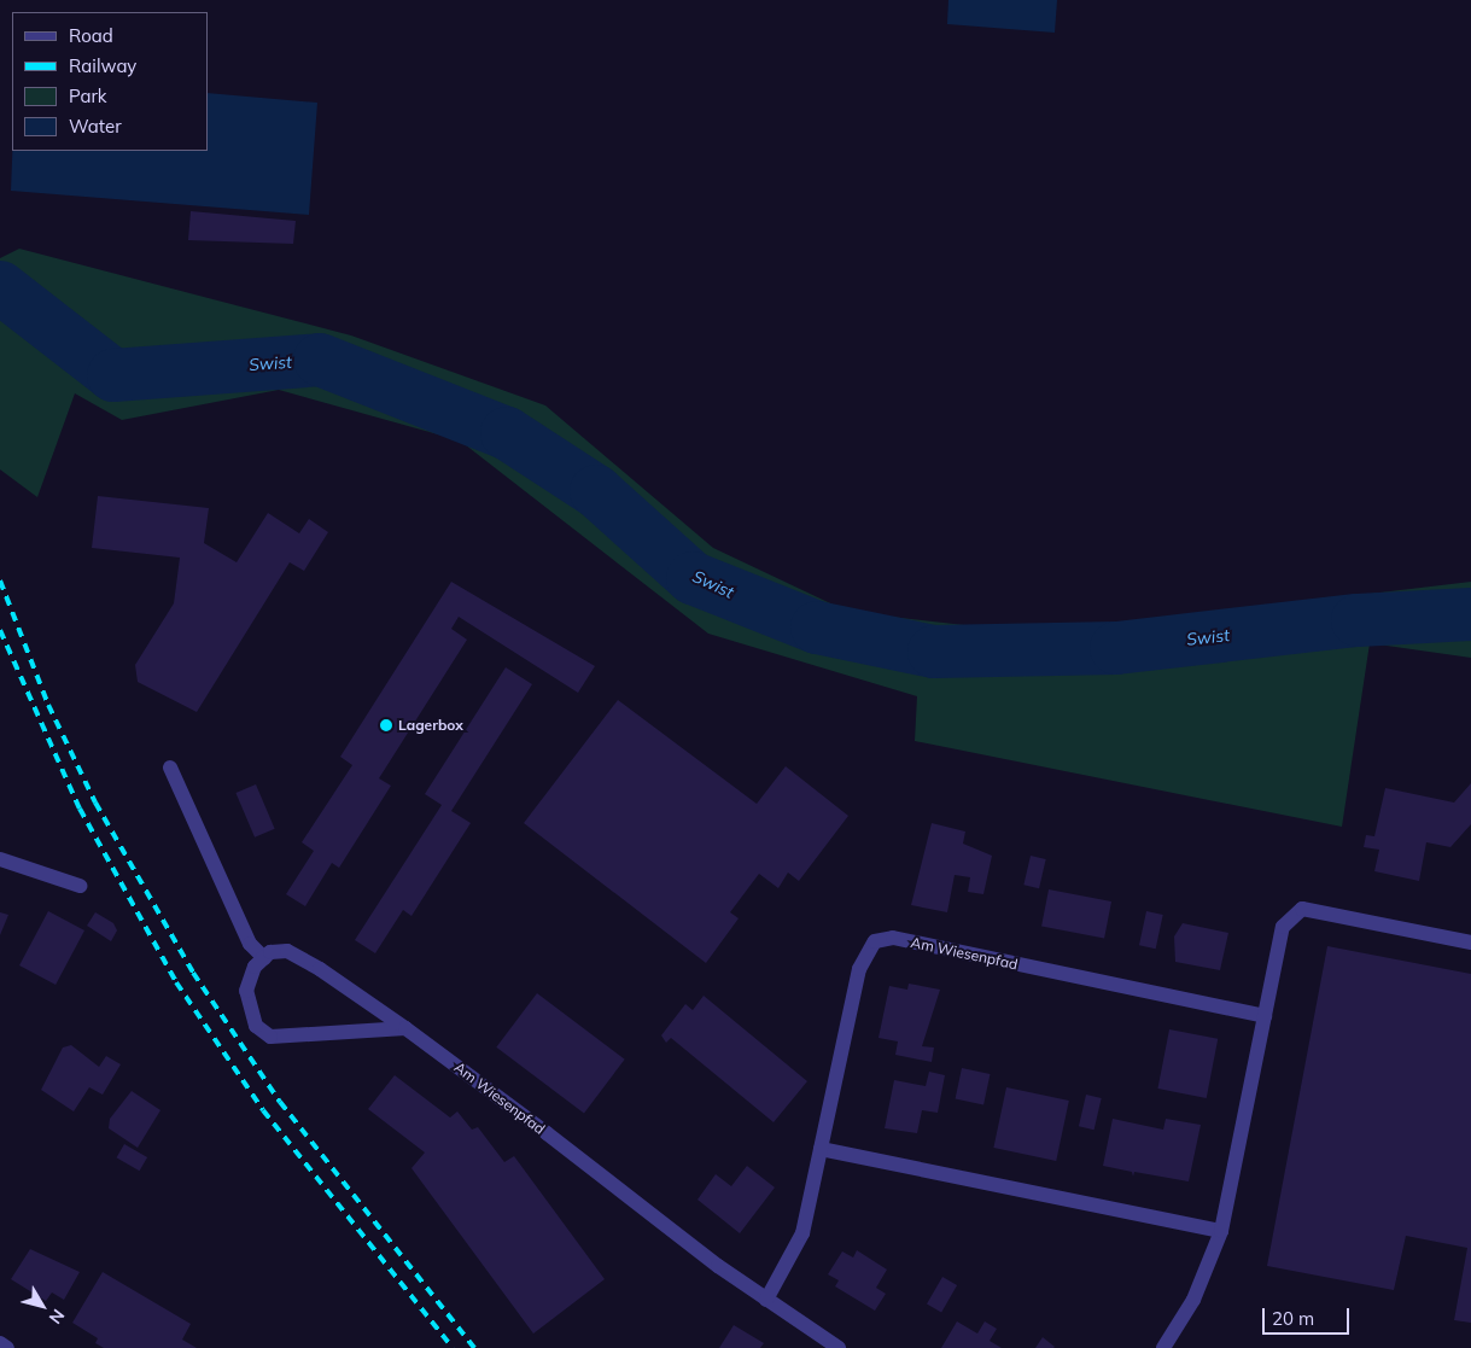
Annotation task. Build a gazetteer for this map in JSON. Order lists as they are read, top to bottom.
{
  "streets": {
    "street": ["Am Wiesenpfad"]
  },
  "water": ["Swist"],
  "places": ["Lagerbox"],
  "legend": [
    "Road",
    "Railway",
    "Park",
    "Water"
  ],
  "scale_bar": "20 m",
  "north": "bottom right"
}
